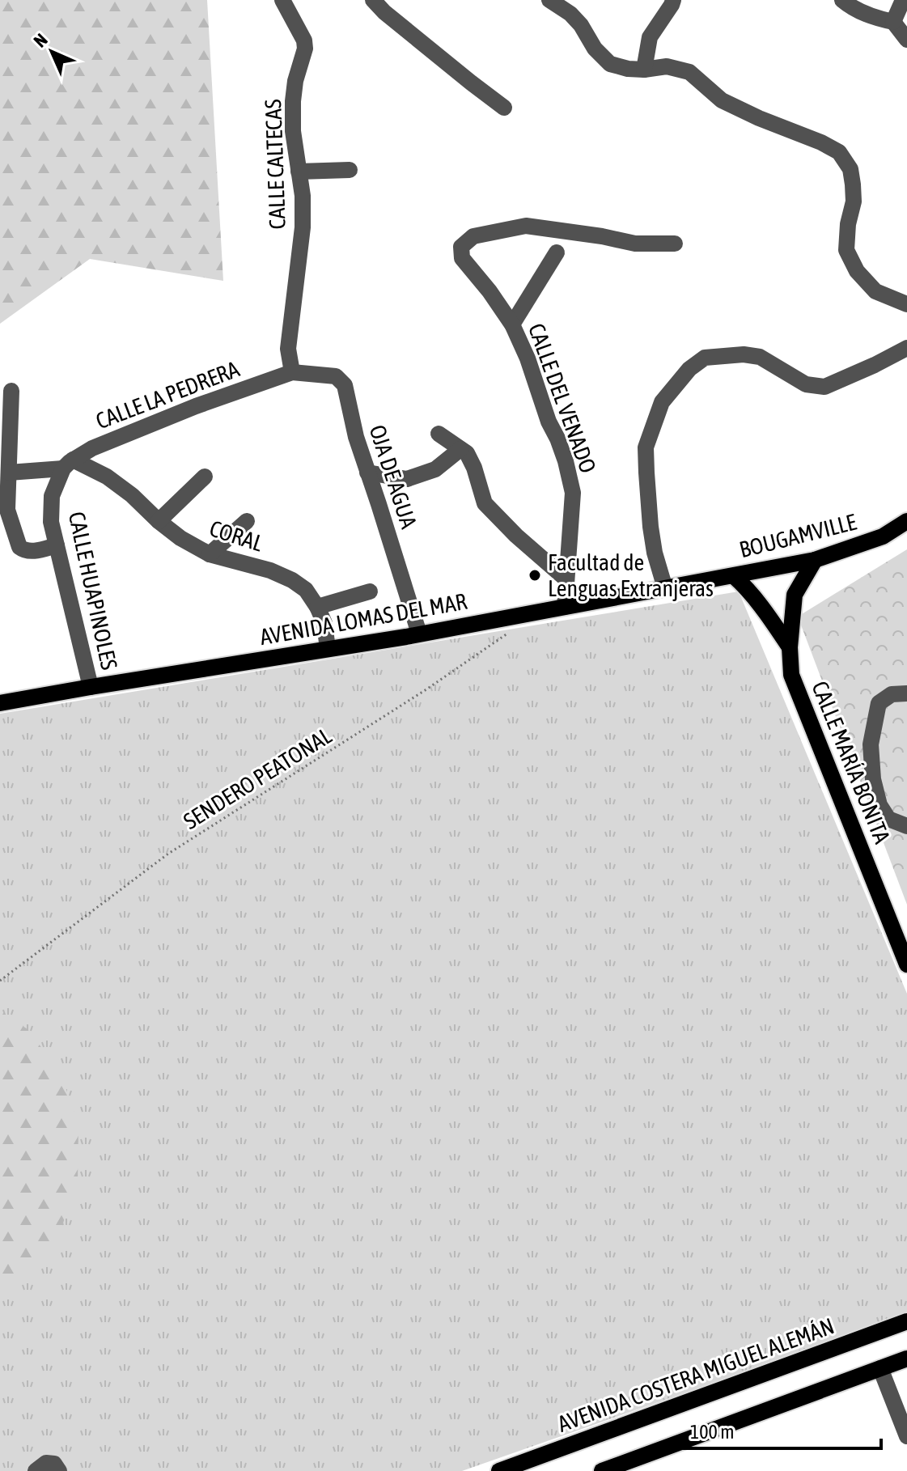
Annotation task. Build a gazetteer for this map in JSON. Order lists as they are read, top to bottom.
{
  "streets": {
    "main road": [
      "BOUGAMVILLE",
      "AVENIDA LOMAS DEL MAR",
      "CALLE MARÍA BONITA",
      "AVENIDA COSTERA MIGUEL ALEMÁN"
    ],
    "street": [
      "CALLE CALTECAS",
      "CALLE LA PEDRERA",
      "CALLE DEL VENADO",
      "OJA DE AGUA",
      "CORAL",
      "CALLE HUAPINOLES"
    ],
    "path": ["SENDERO PEATONAL"]
  },
  "crossings": [
    ["CALLE CALTECAS", "CALLE LA PEDRERA"],
    ["CALLE CALTECAS", "OJA DE AGUA"],
    ["CALLE LA PEDRERA", "OJA DE AGUA"],
    ["CALLE LA PEDRERA", "CORAL"],
    ["CALLE LA PEDRERA", "CALLE HUAPINOLES"],
    ["CALLE DEL VENADO", "AVENIDA LOMAS DEL MAR"],
    ["OJA DE AGUA", "AVENIDA LOMAS DEL MAR"],
    ["CORAL", "CALLE HUAPINOLES"],
    ["CORAL", "AVENIDA LOMAS DEL MAR"],
    ["BOUGAMVILLE", "AVENIDA LOMAS DEL MAR"],
    ["BOUGAMVILLE", "CALLE MARÍA BONITA"],
    ["CALLE HUAPINOLES", "AVENIDA LOMAS DEL MAR"],
    ["AVENIDA LOMAS DEL MAR", "CALLE MARÍA BONITA"]
  ],
  "places": ["Facultad de Lenguas Extranjeras"],
  "scale_bar": "100 m",
  "north": "top left"
}
